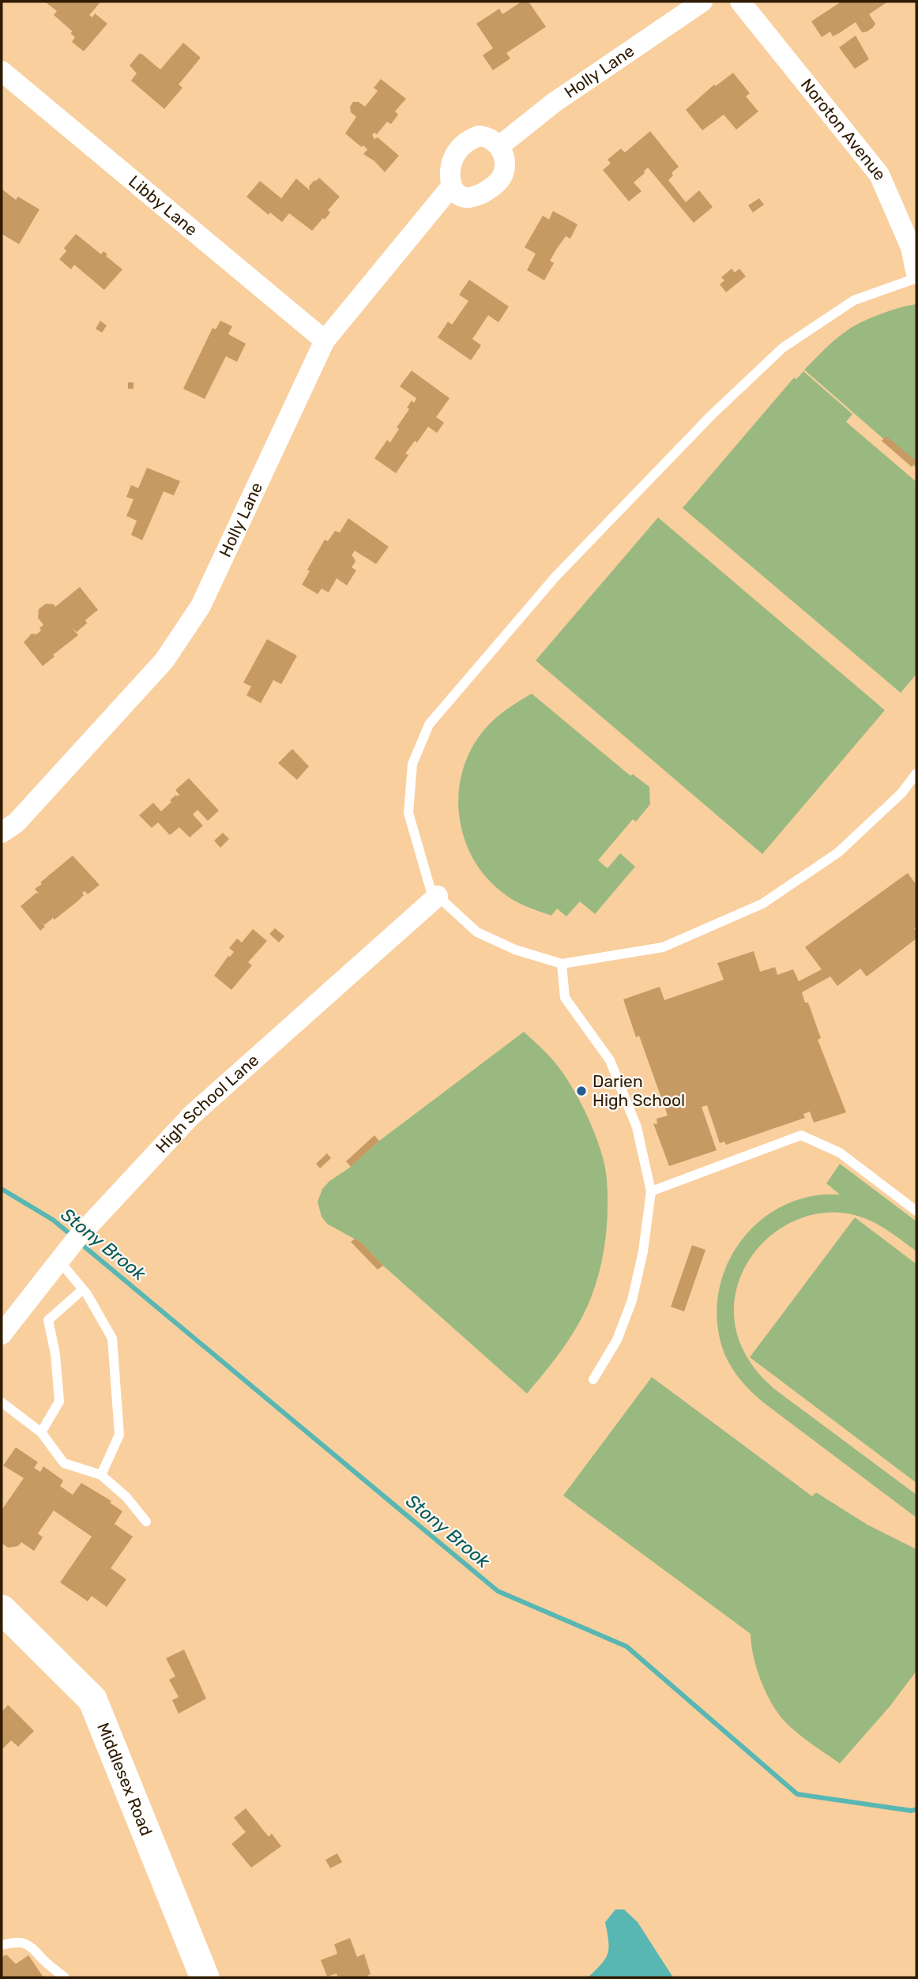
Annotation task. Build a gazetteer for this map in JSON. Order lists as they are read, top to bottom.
{
  "streets": {
    "main road": ["Middlesex Road"],
    "street": [
      "Holly Lane",
      "Noroton Avenue",
      "Libby Lane",
      "High School Lane"
    ]
  },
  "crossings": [
    ["Holly Lane", "Libby Lane"]
  ],
  "water": ["Stony Brook"],
  "places": ["Darien High School"]
}
